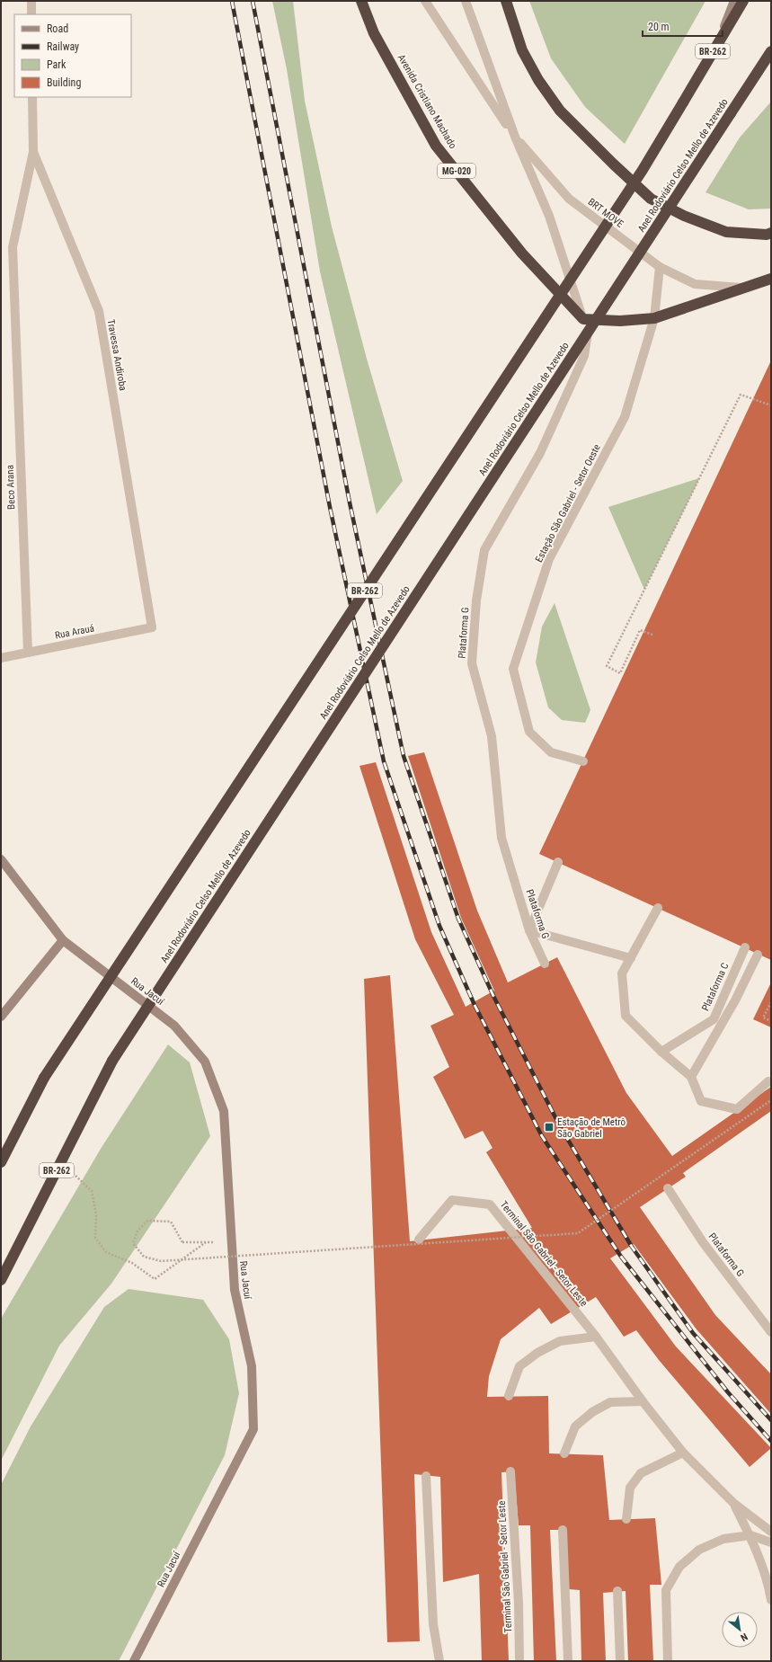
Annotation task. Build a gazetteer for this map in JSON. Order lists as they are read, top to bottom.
{
  "streets": {
    "highway": [
      "BR-262",
      "Avenida Cristiano Machado",
      "Anel Rodoviário Celso Mello de Azevedo",
      "MG-020"
    ],
    "street": [
      "BRT MOVE",
      "Travessa Andiroba",
      "Beco Arana",
      "Estação São Gabriel - Setor Oeste",
      "Rua Arauá",
      "Plataforma G",
      "Plataforma C",
      "Rua Jacuí",
      "Terminal São Gabriel - Setor Leste"
    ]
  },
  "crossings": [
    ["Avenida Cristiano Machado", "Plataforma G"],
    ["BRT MOVE", "Estação São Gabriel - Setor Oeste"],
    ["Travessa Andiroba", "Beco Arana"],
    ["Travessa Andiroba", "Rua Arauá"],
    ["Beco Arana", "Rua Arauá"]
  ],
  "places": {
    "transit": ["Estação de Metrô São Gabriel"]
  },
  "legend": [
    "Road",
    "Railway",
    "Park",
    "Building"
  ],
  "scale_bar": "20 m",
  "north": "bottom right"
}
